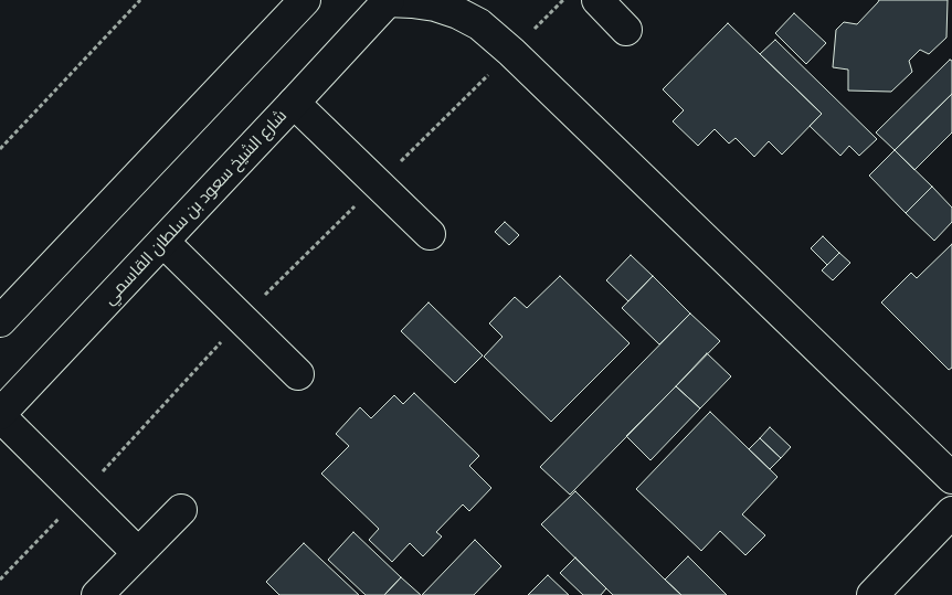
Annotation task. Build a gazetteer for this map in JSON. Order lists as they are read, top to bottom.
{
  "streets": {
    "street": ["شارع الشيخ سعود بن سلطان القاسمي"]
  }
}
